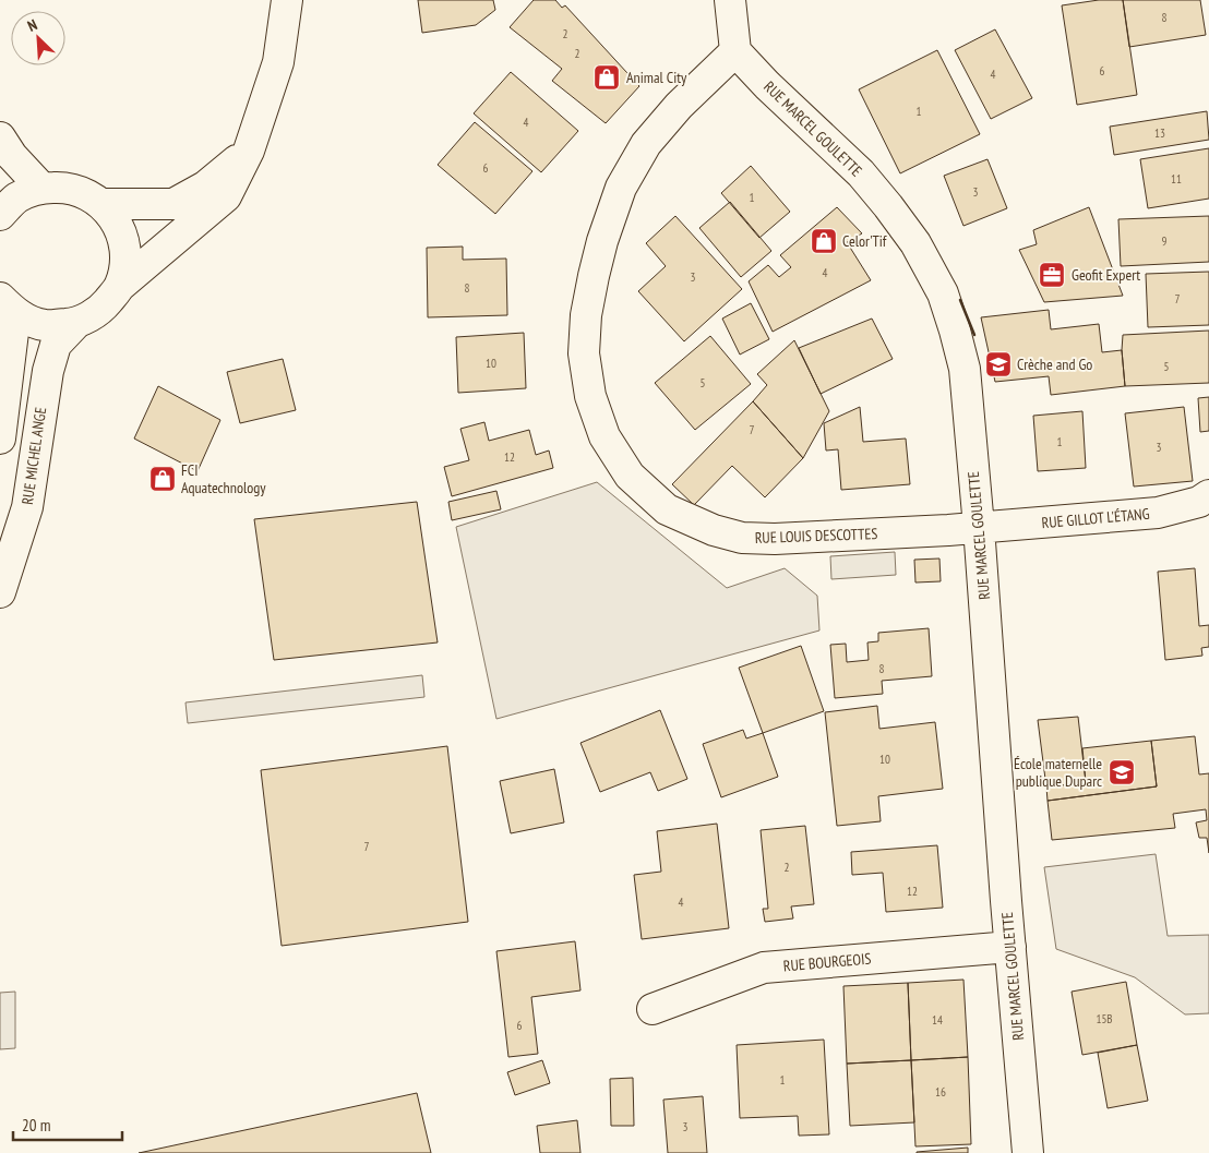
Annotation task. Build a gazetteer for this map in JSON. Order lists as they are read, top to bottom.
{
  "streets": {
    "street": [
      "RUE MARCEL GOULETTE",
      "RUE MICHEL ANGE",
      "RUE GILLOT L'ÉTANG",
      "RUE LOUIS DESCOTTES",
      "RUE BOURGEOIS"
    ]
  },
  "crossings": [
    ["RUE MARCEL GOULETTE", "RUE GILLOT L'ÉTANG"],
    ["RUE MARCEL GOULETTE", "RUE LOUIS DESCOTTES"],
    ["RUE MARCEL GOULETTE", "RUE BOURGEOIS"],
    ["RUE GILLOT L'ÉTANG", "RUE LOUIS DESCOTTES"]
  ],
  "places": {
    "shop": ["Animal City", "Celor'Tif", "FCI Aquatechnology"],
    "office": ["Geofit Expert"],
    "school or university": ["Crèche and Go", "École maternelle publique Duparc"]
  },
  "house_numbers": [
    "8",
    "2",
    "2",
    "6",
    "4",
    "1",
    "4",
    "13",
    "6",
    "11",
    "3",
    "1",
    "9",
    "4",
    "3",
    "8",
    "7",
    "10",
    "5",
    "5",
    "7",
    "1",
    "3",
    "12",
    "8",
    "10",
    "7",
    "2",
    "12",
    "4",
    "15B",
    "14",
    "6",
    "1",
    "16",
    "3"
  ],
  "scale_bar": "20 m",
  "north": "top left"
}
